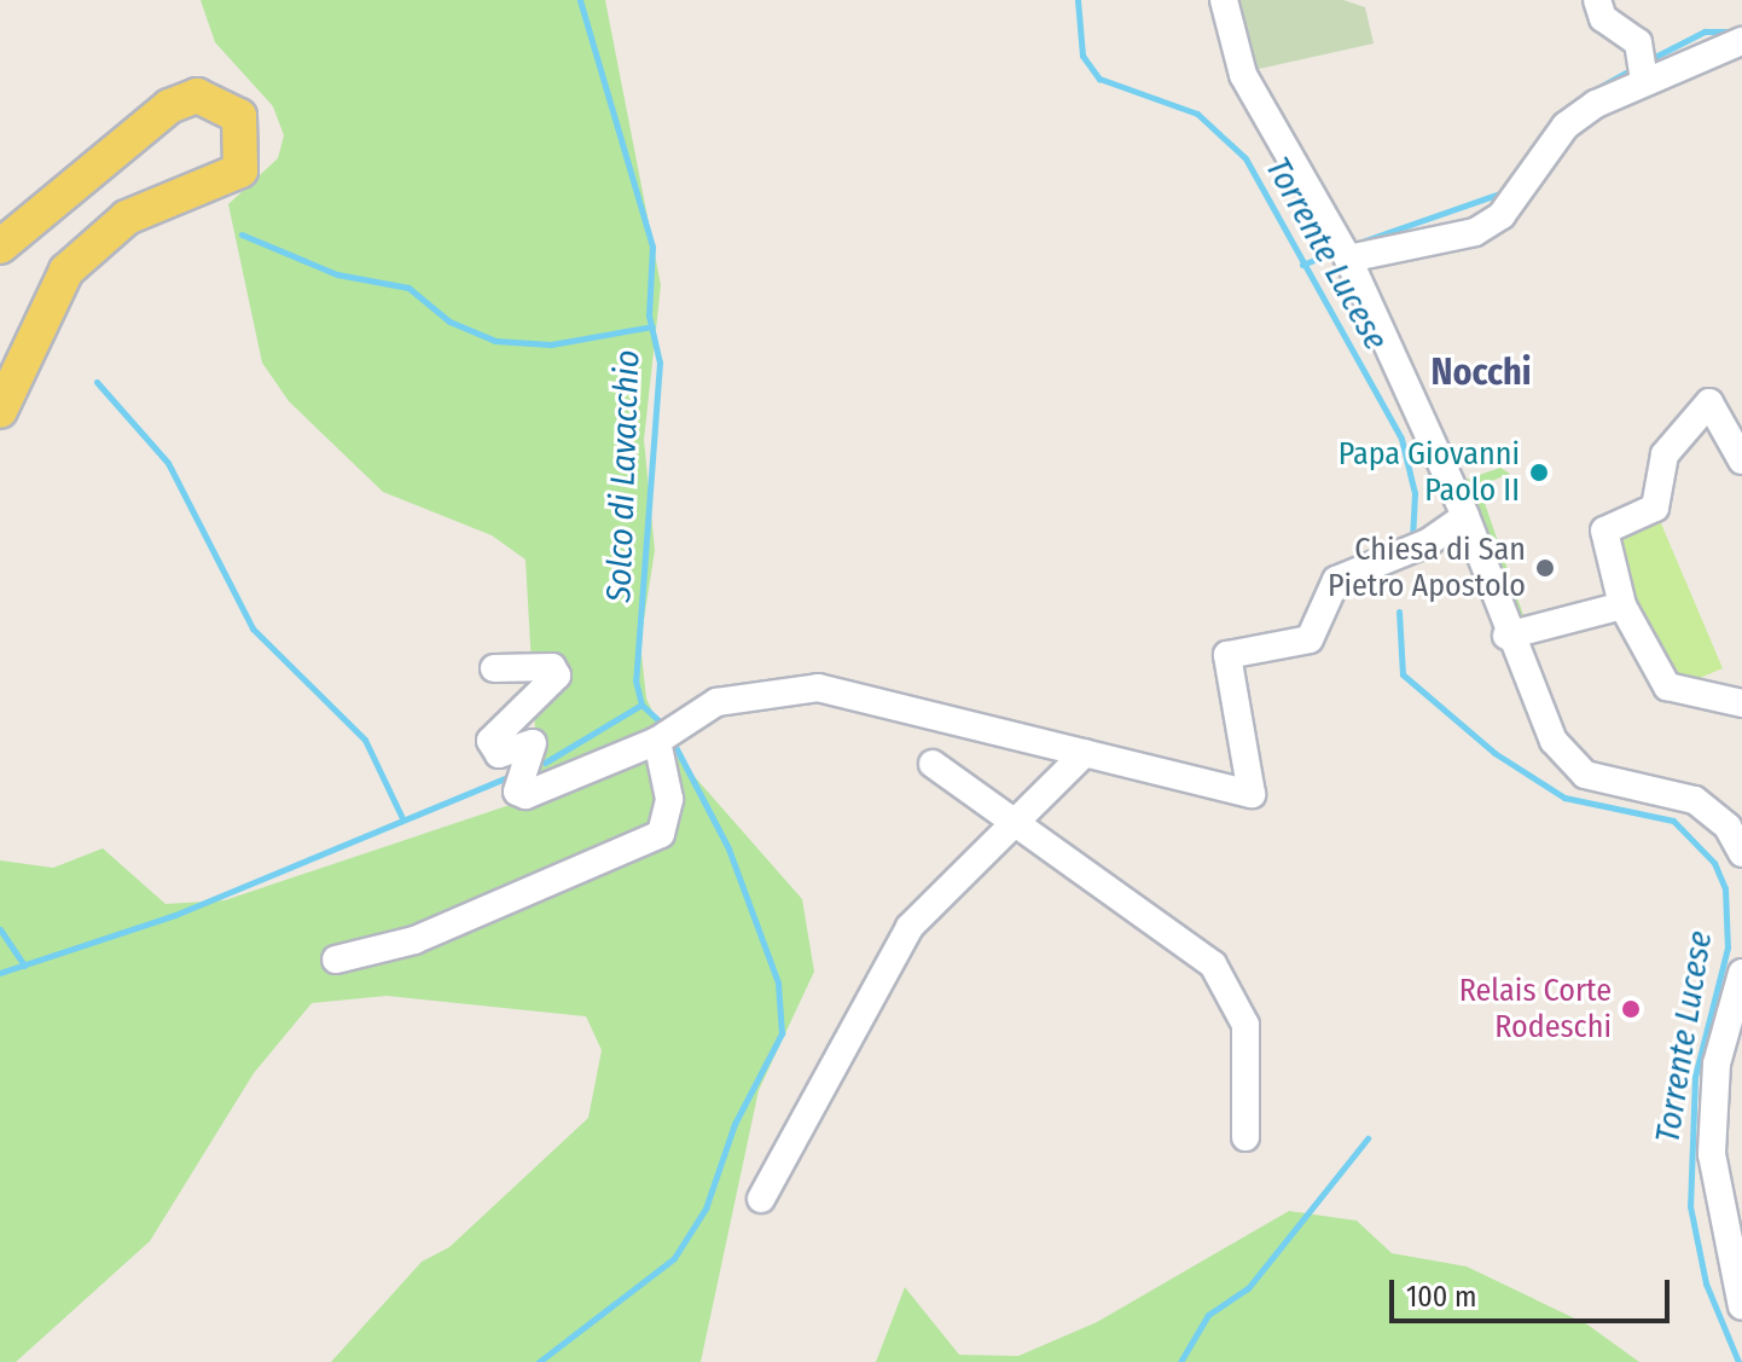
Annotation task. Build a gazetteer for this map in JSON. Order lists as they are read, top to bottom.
{
  "districts": ["Nocchi"],
  "water": ["Torrente Lucese", "Solco di Lavacchio"],
  "places": ["Papa Giovanni Paolo II", "Chiesa di San Pietro Apostolo", "Relais Corte Rodeschi"],
  "scale_bar": "100 m"
}
